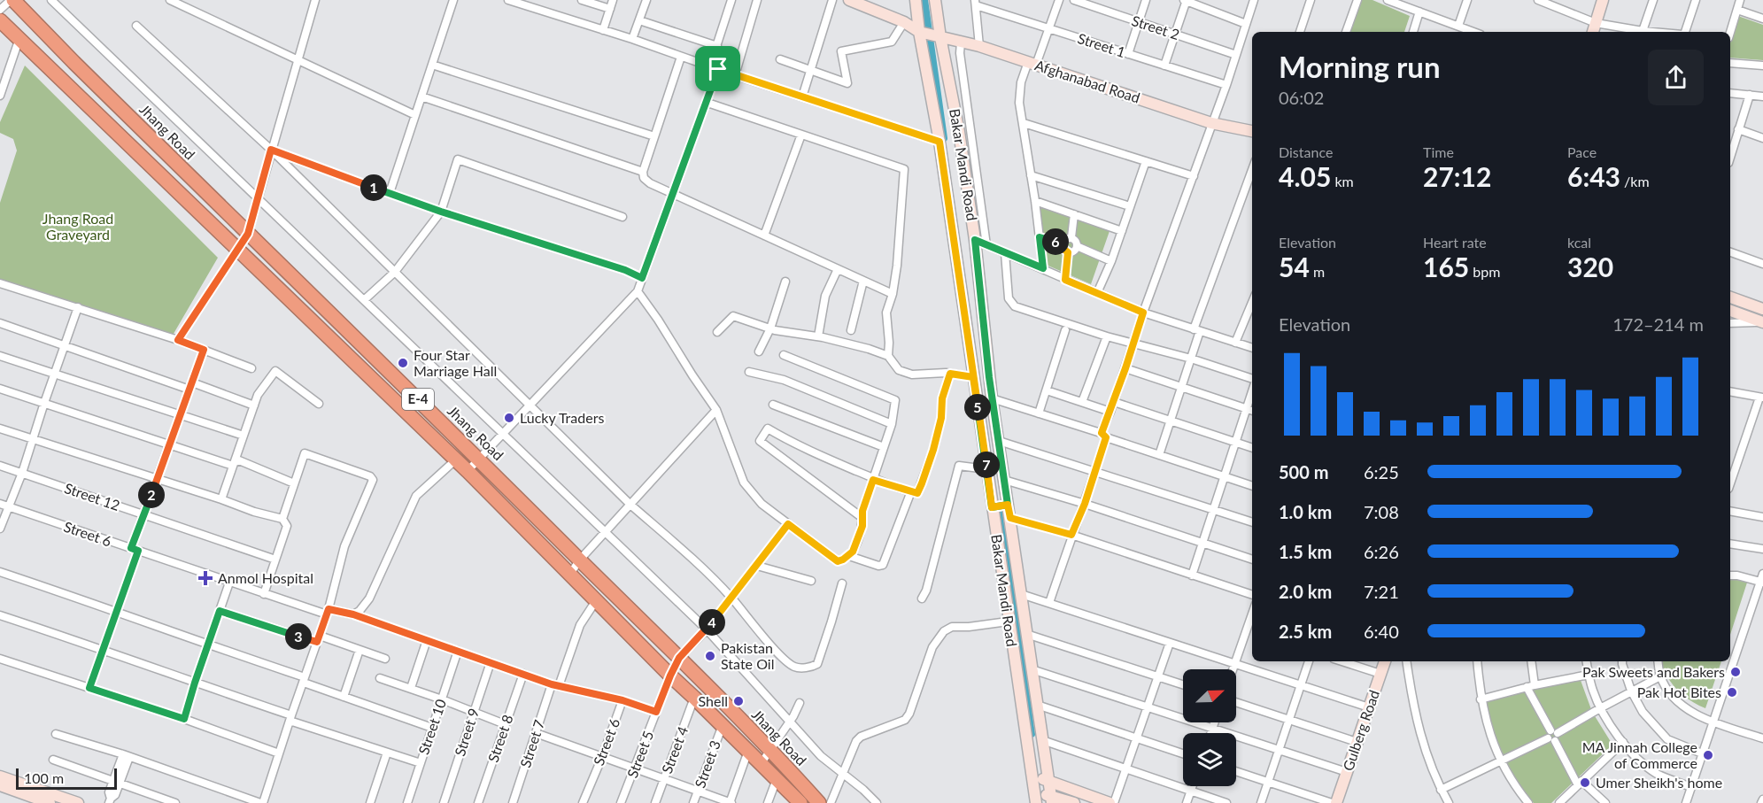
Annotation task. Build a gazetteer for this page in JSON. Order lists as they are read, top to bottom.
{
  "streets": {
    "highway": ["Jhang Road", "E-4"],
    "main road": ["Afghanabad Road", "Bakar Mandi Road", "Gulberg Road"],
    "street": [
      "Street 2",
      "Street 1",
      "Street 12",
      "Street 6",
      "Street 10",
      "Street 9",
      "Street 8",
      "Street 7",
      "Street 4",
      "Street 5",
      "Street 3"
    ]
  },
  "crossings": [
    ["Afghanabad Road", "Bakar Mandi Road"],
    ["Jhang Road", "Street 5"],
    ["E-4", "Street 7"],
    ["E-4", "Street 4"],
    ["E-4", "Street 5"],
    ["E-4", "Street 3"],
    ["Street 6", "Street 10"],
    ["Street 6", "Street 9"],
    ["Street 6", "Street 8"],
    ["Street 6", "Street 7"]
  ],
  "parks": ["Jhang Road Graveyard"],
  "places": {
    "other": [
      "Four Star Marriage Hall",
      "Lucky Traders",
      "Pakistan State Oil",
      "Pak Sweets and Bakers",
      "Pak Hot Bites",
      "Shell",
      "MA Jinnah College of Commerce",
      "Umer Sheikh's home"
    ],
    "health": ["Anmol Hospital"]
  },
  "scale_bar": "100 m",
  "north": "top right",
  "page": {
    "heading": ["Morning run", "06:02"],
    "stats": [
      ["Distance", "4.05 km"],
      ["Time", "27:12"],
      ["Pace", "6:43 /km"],
      ["Elevation", "54 m"],
      ["Heart rate", "165 bpm"],
      ["kcal", "320"]
    ],
    "pins": [
      "1",
      "6",
      "5",
      "7",
      "2",
      "4",
      "3"
    ],
    "chart": ["Elevation", "172–214 m"],
    "list": [
      {
        "name": "500 m",
        "note": "6:25"
      },
      {
        "name": "1.0 km",
        "note": "7:08"
      },
      {
        "name": "1.5 km",
        "note": "6:26"
      },
      {
        "name": "2.0 km",
        "note": "7:21"
      },
      {
        "name": "2.5 km",
        "note": "6:40"
      }
    ],
    "scale": "100 m"
  }
}
